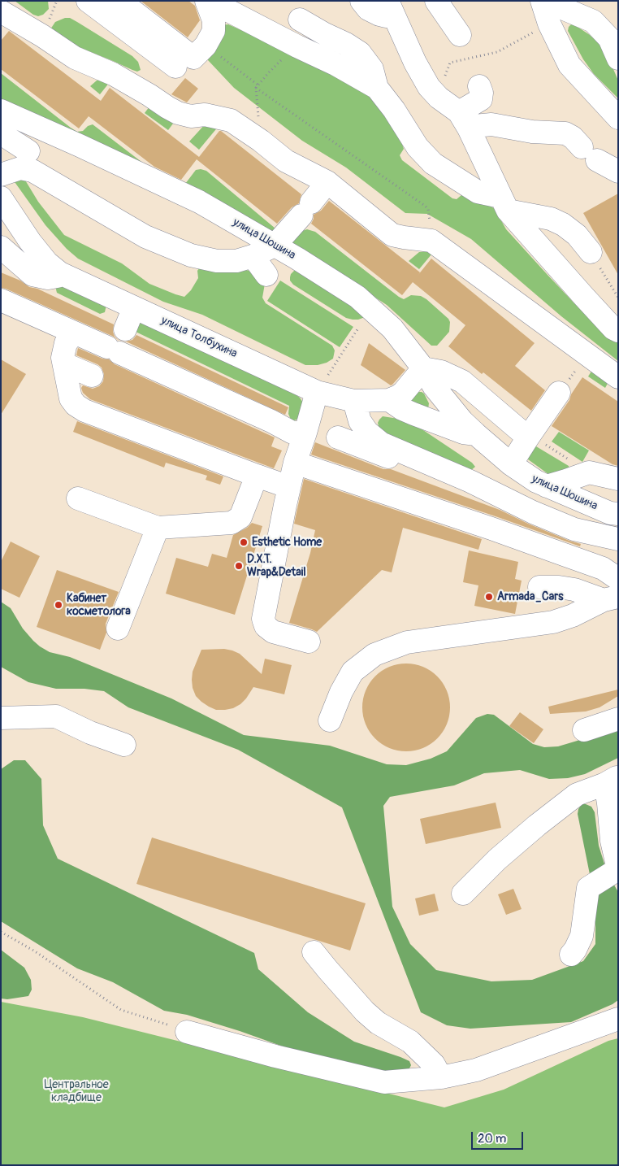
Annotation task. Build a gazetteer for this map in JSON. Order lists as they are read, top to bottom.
{
  "streets": {
    "street": ["улица Шошина", "улица Толбухина"]
  },
  "crossings": [
    ["улица Шошина", "улица Толбухина"]
  ],
  "parks": ["Центральное кладбище"],
  "places": [
    "Esthetic Home",
    "D.X.T. Wrap&Detail",
    "Armada_Cars",
    "Кабинет косметолога"
  ],
  "scale_bar": "20 m"
}
